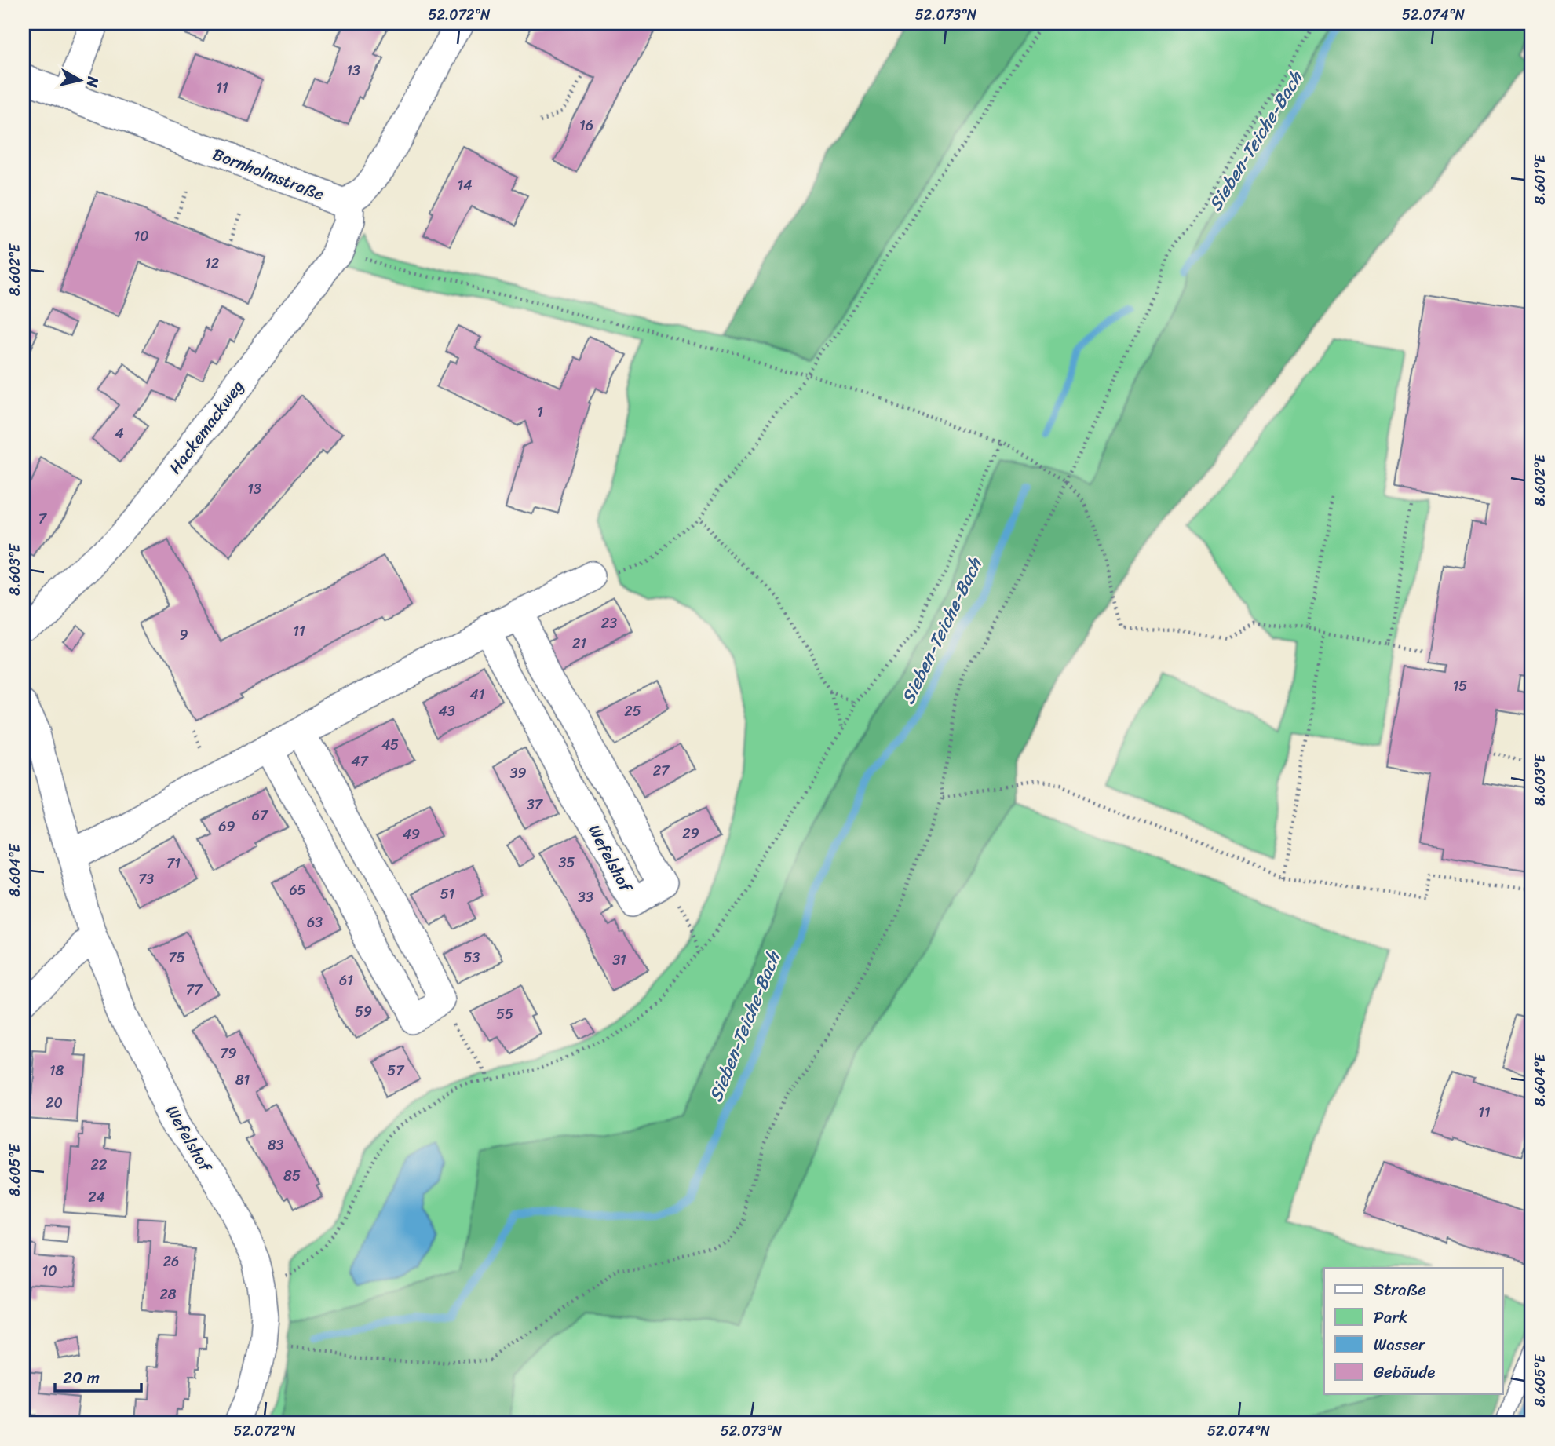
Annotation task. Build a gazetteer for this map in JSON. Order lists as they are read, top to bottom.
{
  "streets": {
    "street": ["Bornholmstraße", "Hackemackweg", "Wefelshof"]
  },
  "crossings": [
    ["Bornholmstraße", "Hackemackweg"]
  ],
  "water": ["Sieben-Teiche-Bach"],
  "house_numbers": [
    "13",
    "11",
    "16",
    "14",
    "10",
    "12",
    "1",
    "4",
    "13",
    "7",
    "23",
    "11",
    "9",
    "21",
    "15",
    "41",
    "43",
    "25",
    "45",
    "47",
    "27",
    "39",
    "37",
    "67",
    "69",
    "29",
    "49",
    "35",
    "71",
    "73",
    "65",
    "51",
    "33",
    "63",
    "75",
    "53",
    "31",
    "61",
    "77",
    "59",
    "55",
    "79",
    "18",
    "57",
    "81",
    "20",
    "11",
    "83",
    "22",
    "85",
    "24",
    "26",
    "10",
    "28"
  ],
  "legend": [
    "Straße",
    "Park",
    "Wasser",
    "Gebäude"
  ],
  "scale_bar": "20 m",
  "north": "right",
  "coordinates": [
    "52.072°N",
    "52.073°N",
    "52.074°N",
    "8.601°E",
    "8.602°E",
    "8.603°E",
    "8.604°E",
    "8.605°E"
  ]
}
